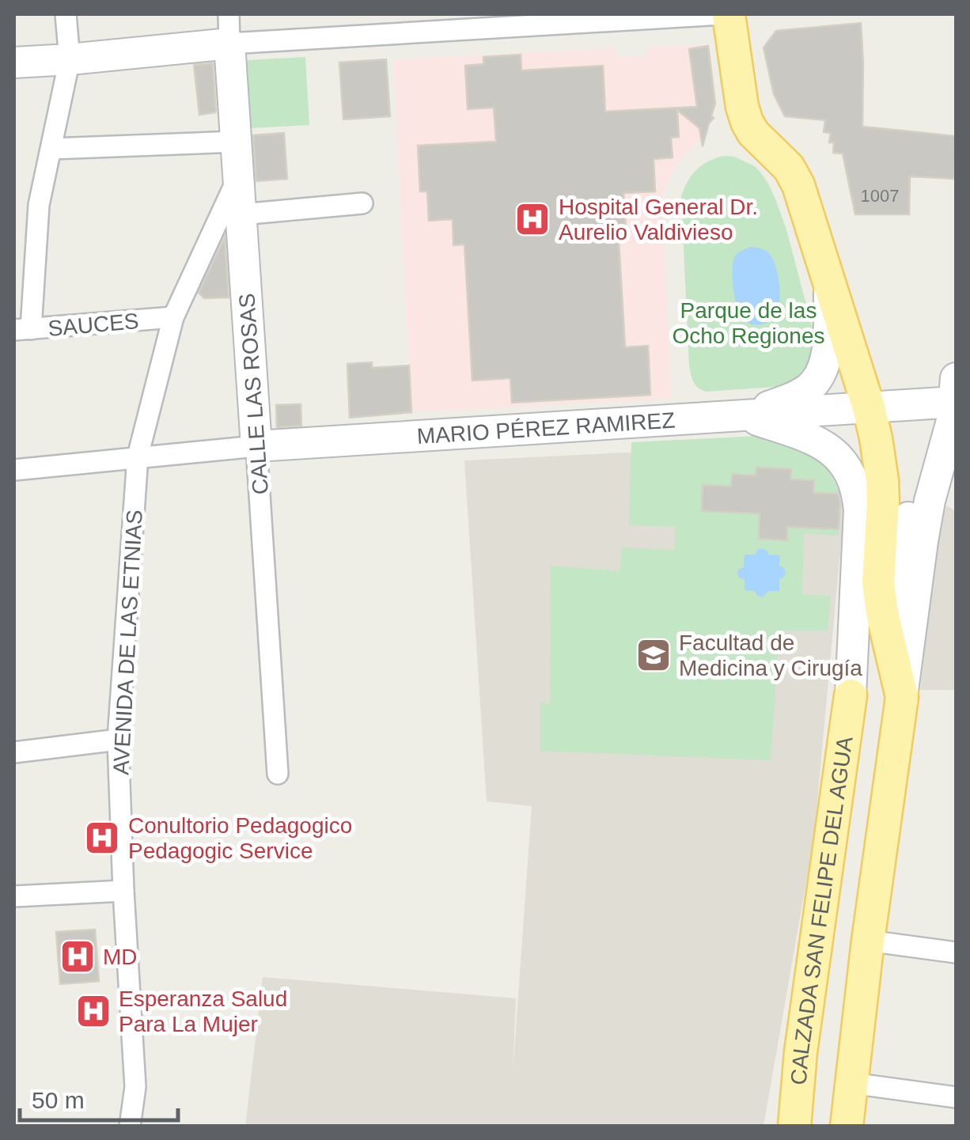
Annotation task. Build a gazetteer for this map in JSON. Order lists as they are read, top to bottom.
{
  "streets": {
    "main road": ["CALLE LAS ROSAS", "MARIO PÉREZ RAMIREZ", "CALZADA SAN FELIPE DEL AGUA"],
    "street": ["SAUCES", "AVENIDA DE LAS ETNIAS"]
  },
  "crossings": [
    ["SAUCES", "AVENIDA DE LAS ETNIAS"],
    ["CALLE LAS ROSAS", "MARIO PÉREZ RAMIREZ"],
    ["CALLE LAS ROSAS", "AVENIDA DE LAS ETNIAS"],
    ["MARIO PÉREZ RAMIREZ", "AVENIDA DE LAS ETNIAS"]
  ],
  "parks": ["Parque de las Ocho Regiones"],
  "places": {
    "hospital": [
      "Hospital General Dr. Aurelio Valdivieso",
      "Conultorio Pedagogico Pedagogic Service",
      "MD",
      "Esperanza Salud Para La Mujer"
    ],
    "school or university": ["Facultad de Medicina y Cirugía"]
  },
  "house_numbers": ["1007"],
  "scale_bar": "50 m"
}
